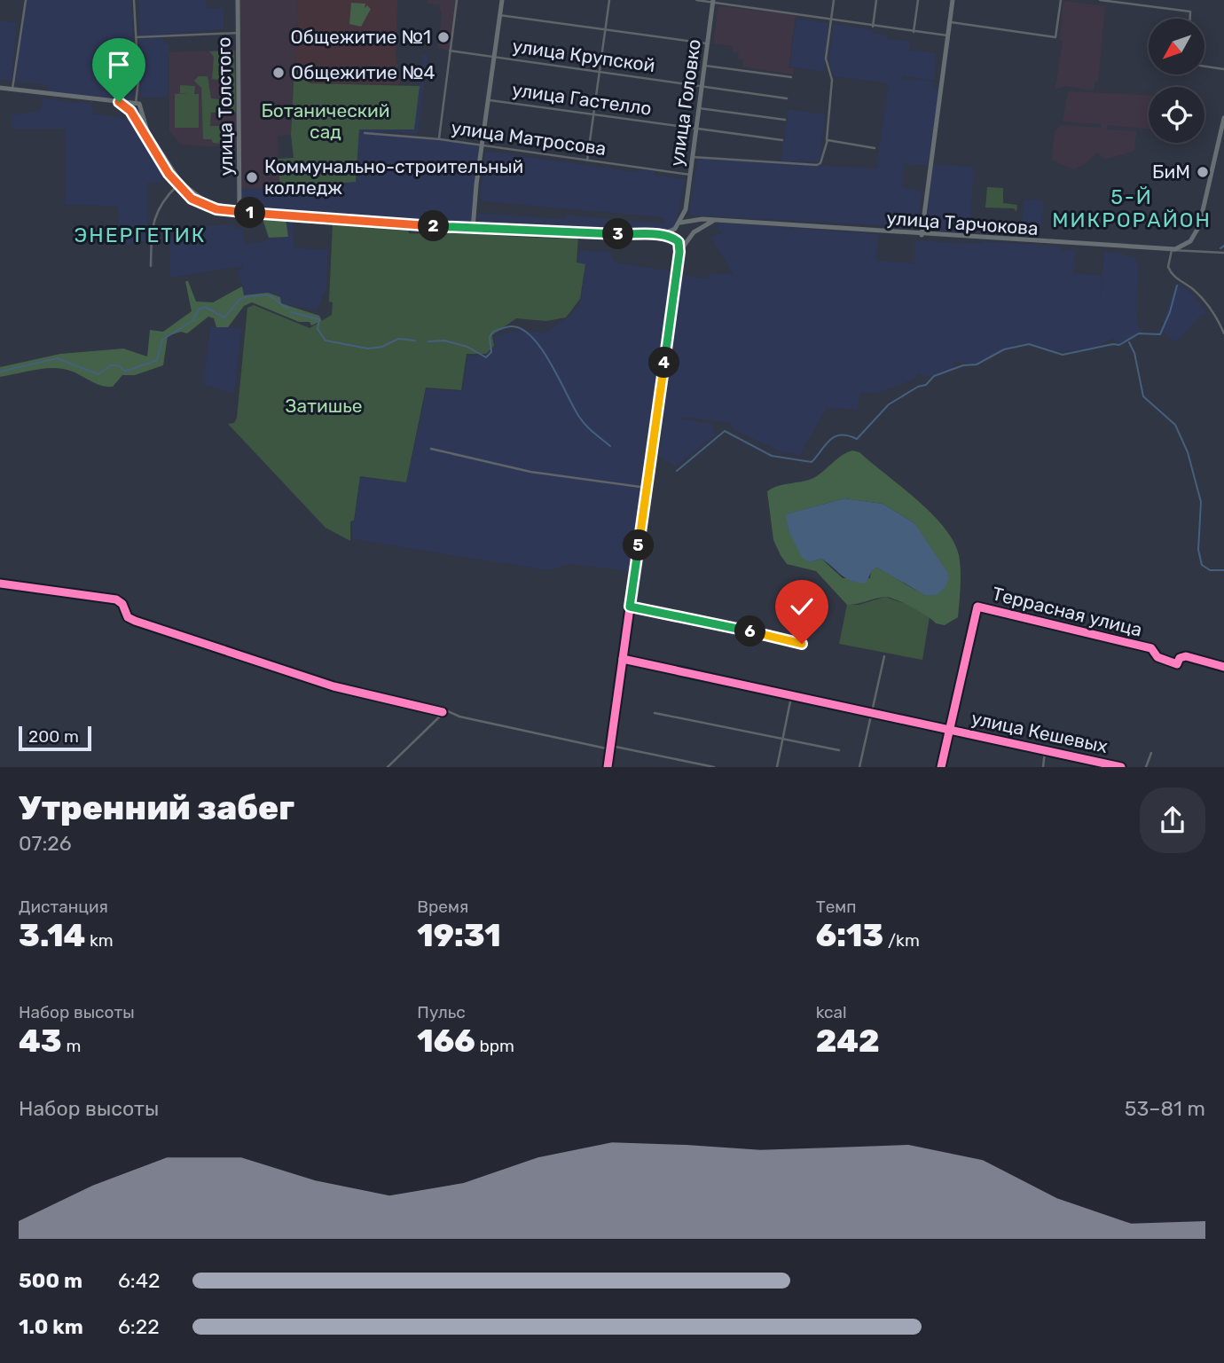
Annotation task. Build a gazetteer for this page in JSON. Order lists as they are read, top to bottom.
{
  "streets": {
    "main road": ["улица Головко", "улица Толстого", "улица Тарчокова"],
    "street": [
      "улица Крупской",
      "улица Гастелло",
      "улица Матросова",
      "Террасная улица",
      "улица Кешевых"
    ]
  },
  "crossings": [
    ["улица Крупской", "улица Головко"],
    ["улица Гастелло", "улица Головко"],
    ["улица Головко", "улица Матросова"],
    ["Террасная улица", "улица Кешевых"]
  ],
  "districts": ["5-Й МИКРОРАЙОН", "ЭНЕРГЕТИК"],
  "parks": ["Ботанический сад", "Затишье"],
  "places": [
    "Общежитие №1",
    "Общежитие №4",
    "БиМ",
    "Коммунально-строительный колледж"
  ],
  "scale_bar": "200 m",
  "north": "bottom left",
  "page": {
    "pins": [
      "1",
      "2",
      "3",
      "4",
      "5",
      "6"
    ],
    "scale": "200 m",
    "heading": ["Утренний забег", "07:26"],
    "stats": [
      ["Дистанция", "3.14 km"],
      ["Время", "19:31"],
      ["Темп", "6:13 /km"],
      ["Набор высоты", "43 m"],
      ["Пульс", "166 bpm"],
      ["kcal", "242"]
    ],
    "chart": ["Набор высоты", "53–81 m"],
    "list": [
      {
        "name": "500 m",
        "note": "6:42"
      },
      {
        "name": "1.0 km",
        "note": "6:22"
      }
    ]
  }
}
